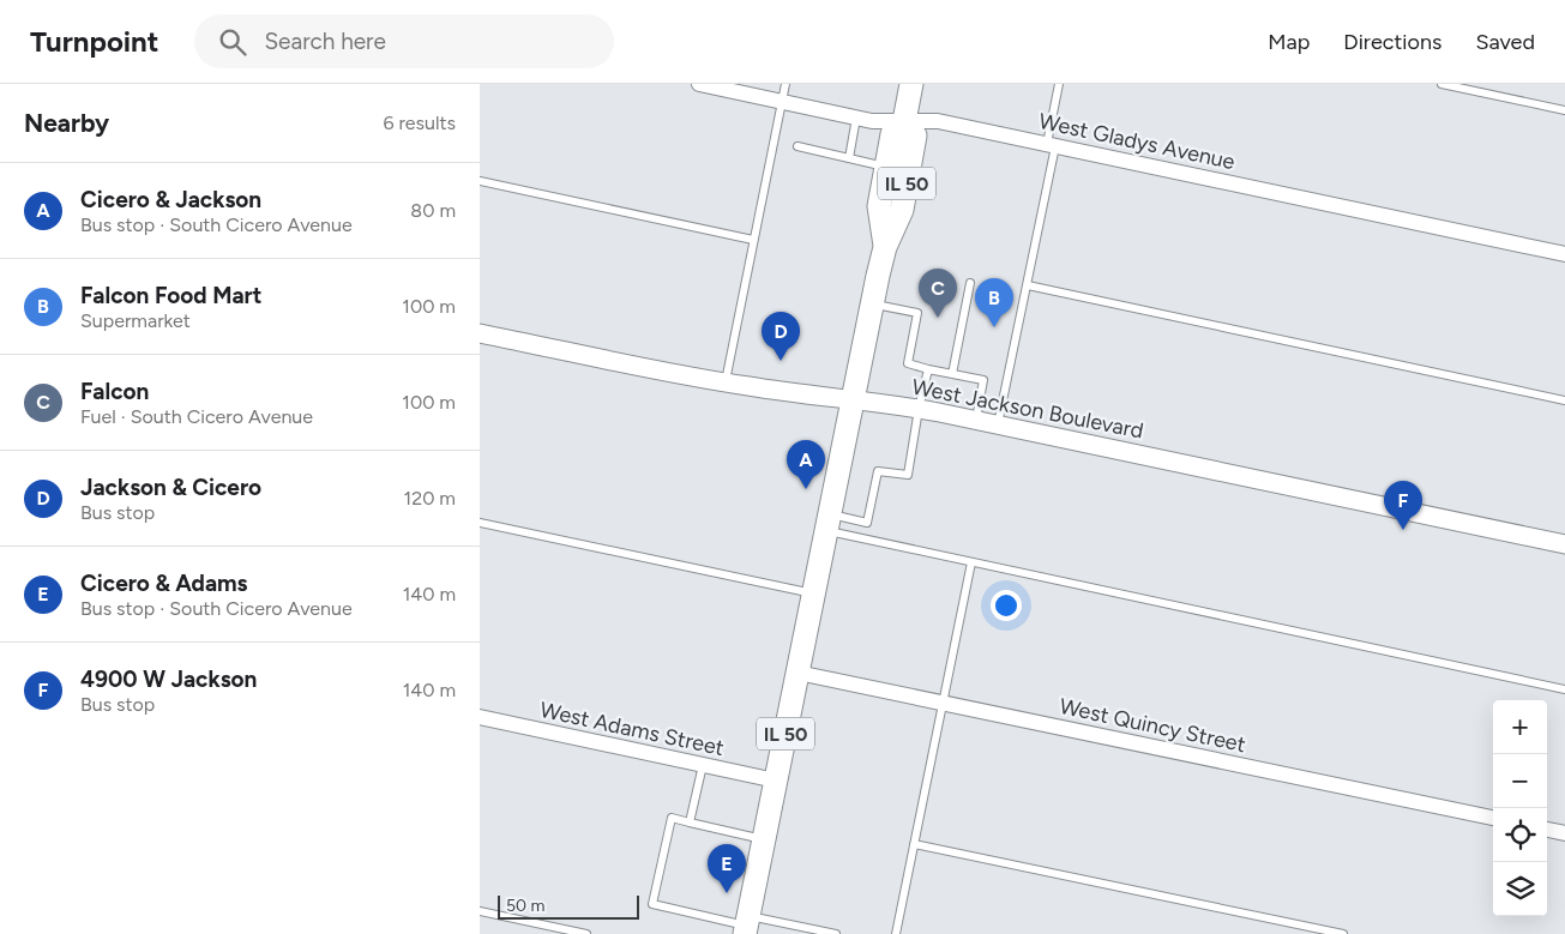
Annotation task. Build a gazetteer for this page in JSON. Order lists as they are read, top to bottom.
{
  "streets": {
    "main road": ["IL 50"],
    "street": [
      "West Gladys Avenue",
      "West Jackson Boulevard",
      "West Quincy Street",
      "West Adams Street"
    ]
  },
  "crossings": [
    ["West Gladys Avenue", "IL 50"],
    ["IL 50", "West Jackson Boulevard"],
    ["IL 50", "West Quincy Street"],
    ["IL 50", "West Adams Street"]
  ],
  "scale_bar": "50 m",
  "page": {
    "header": "Turnpoint",
    "search": "Search here",
    "nav": ["Map", "Directions", "Saved"],
    "heading": ["Nearby", "6 results"],
    "list": [
      {
        "mark": "A",
        "name": "Cicero & Jackson",
        "note": "Bus stop · South Cicero Avenue",
        "value": "80 m"
      },
      {
        "mark": "B",
        "name": "Falcon Food Mart",
        "note": "Supermarket",
        "value": "100 m"
      },
      {
        "mark": "C",
        "name": "Falcon",
        "note": "Fuel · South Cicero Avenue",
        "value": "100 m"
      },
      {
        "mark": "D",
        "name": "Jackson & Cicero",
        "note": "Bus stop",
        "value": "120 m"
      },
      {
        "mark": "E",
        "name": "Cicero & Adams",
        "note": "Bus stop · South Cicero Avenue",
        "value": "140 m"
      },
      {
        "mark": "F",
        "name": "4900 W Jackson",
        "note": "Bus stop",
        "value": "140 m"
      }
    ],
    "pins": [
      "C",
      "B",
      "D",
      "A",
      "F",
      "E"
    ],
    "map_buttons": ["+", "−"],
    "scale": "50 m"
  }
}
